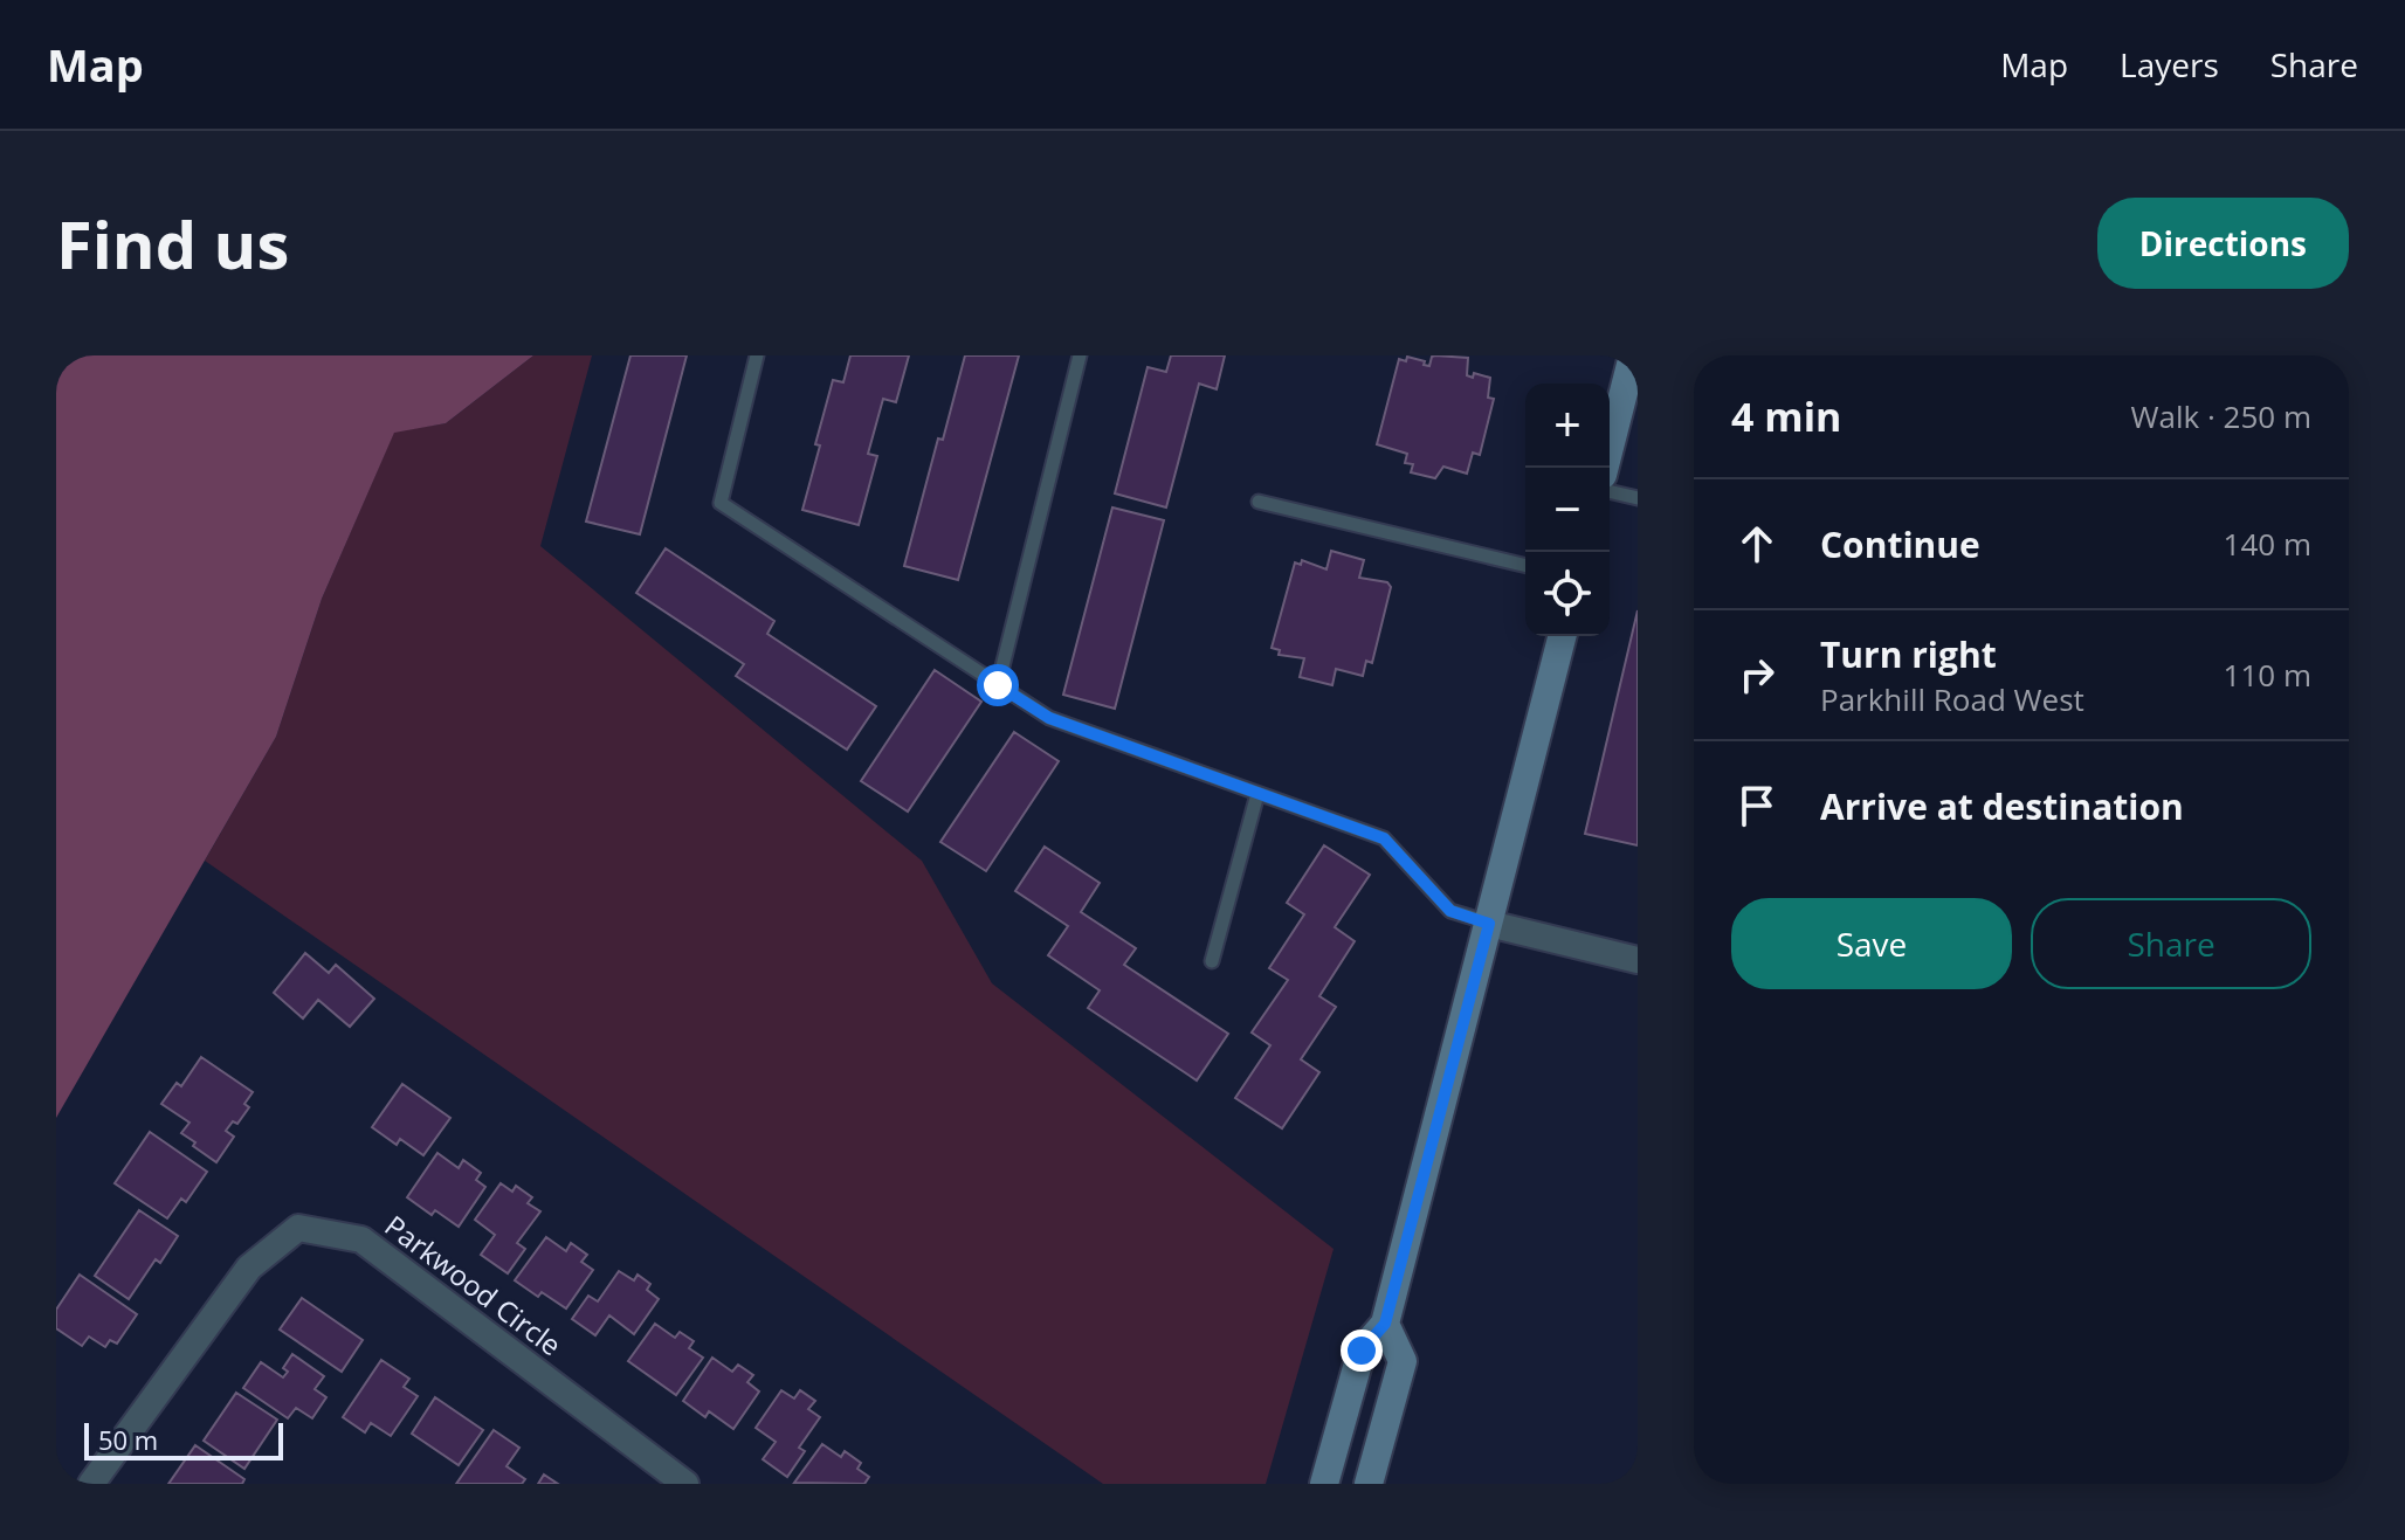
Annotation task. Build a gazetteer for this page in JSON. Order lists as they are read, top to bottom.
{
  "streets": {
    "street": ["Parkwood Circle"]
  },
  "scale_bar": "50 m",
  "page": {
    "header": "Map",
    "nav": ["Map", "Layers", "Share"],
    "buttons": [
      "Directions",
      ["Save", "Share"]
    ],
    "title": "Find us",
    "heading": ["4 min", "Walk · 250 m"],
    "map_buttons": ["+", "−"],
    "list": [
      ["Continue", "140 m"],
      ["Turn right", "Parkhill Road West", "110 m"],
      "Arrive at destination"
    ],
    "scale": "50 m"
  }
}
